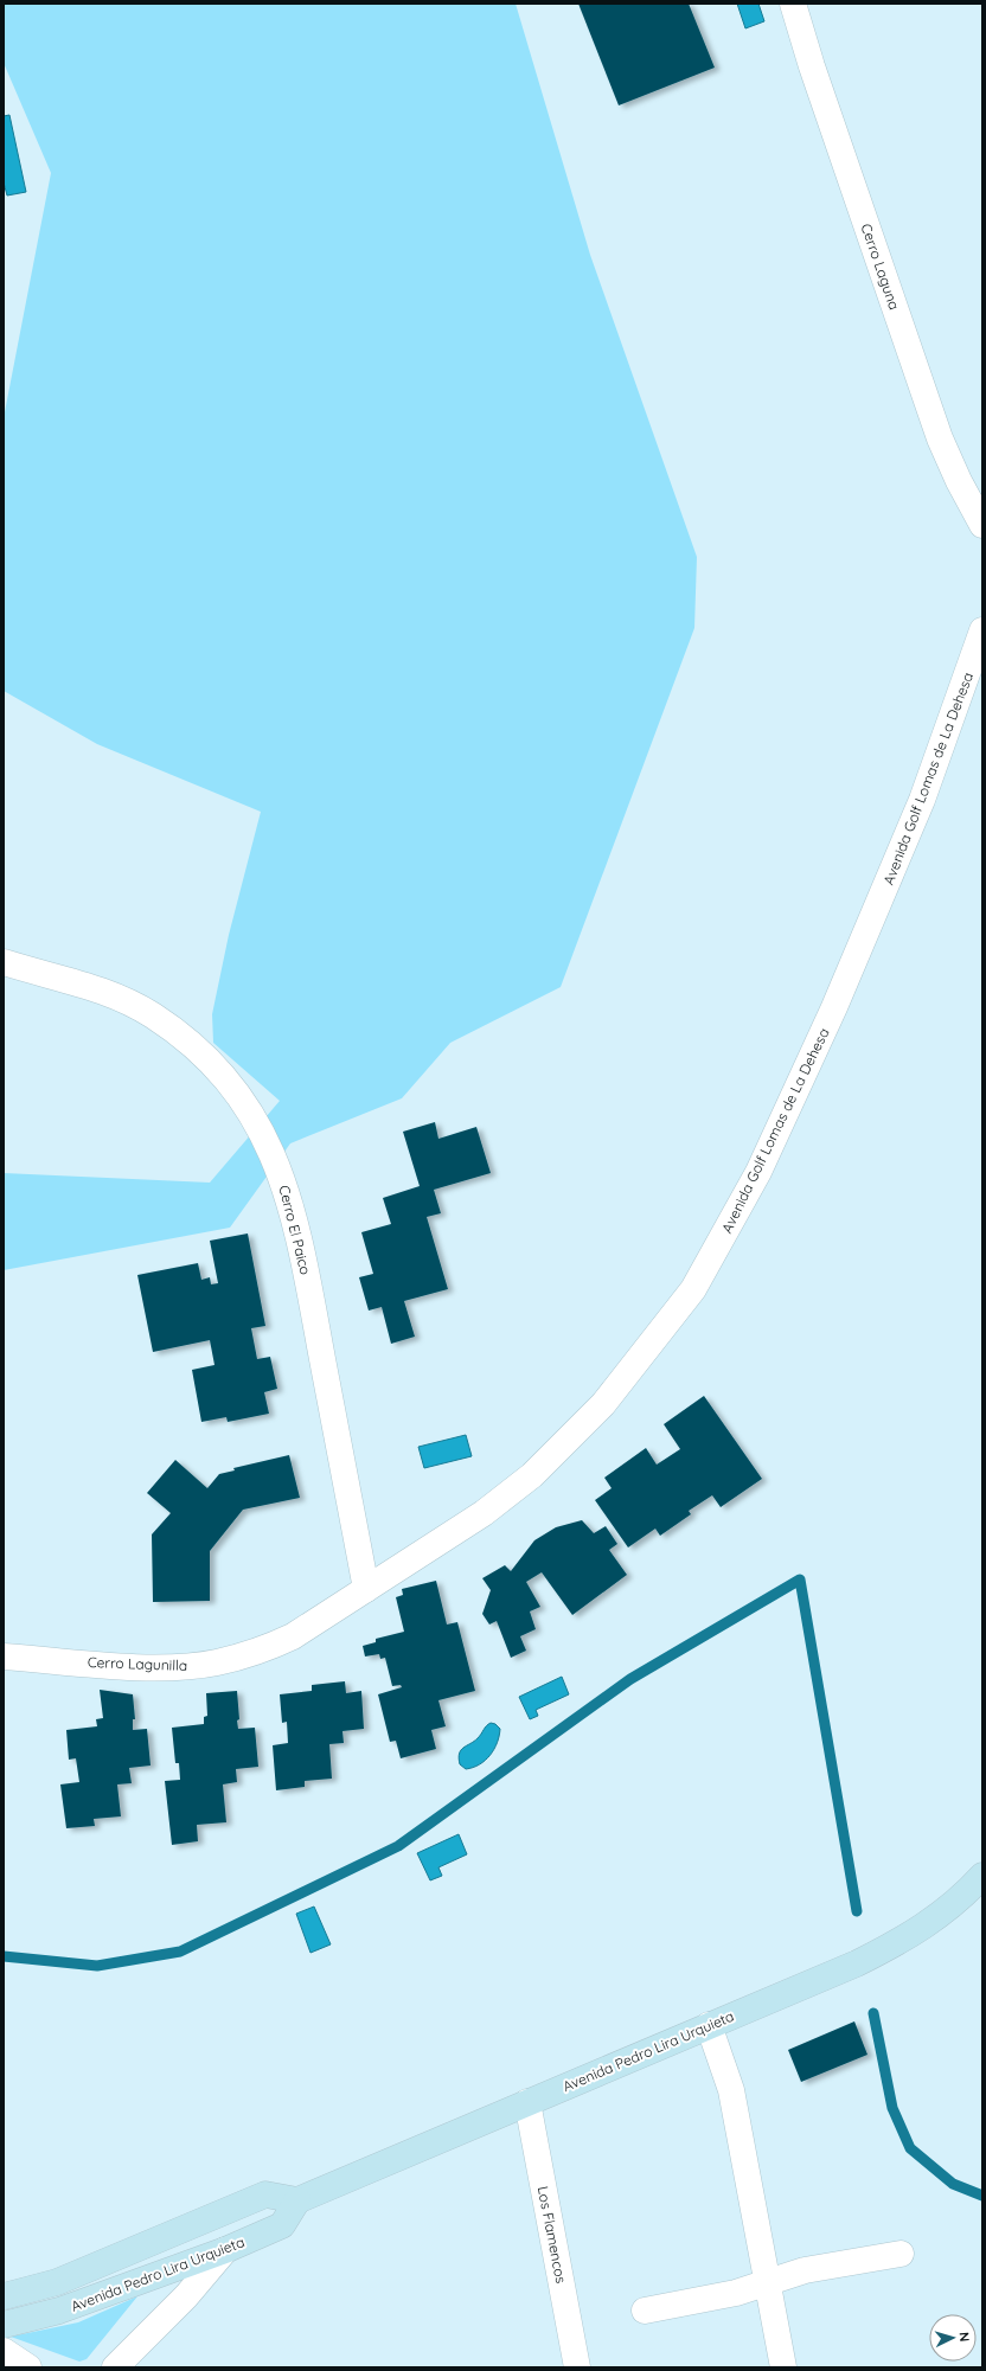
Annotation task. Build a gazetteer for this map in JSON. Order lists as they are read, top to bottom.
{
  "streets": {
    "main road": ["Avenida Pedro Lira Urquieta"],
    "street": [
      "Cerro Laguna",
      "Avenida Golf Lomas de La Dehesa",
      "Cerro El Paico",
      "Cerro Lagunilla",
      "Los Flamencos"
    ]
  },
  "crossings": [
    ["Avenida Golf Lomas de La Dehesa", "Cerro El Paico"],
    ["Avenida Golf Lomas de La Dehesa", "Cerro Lagunilla"],
    ["Cerro El Paico", "Cerro Lagunilla"],
    ["Avenida Pedro Lira Urquieta", "Los Flamencos"]
  ],
  "north": "right"
}
